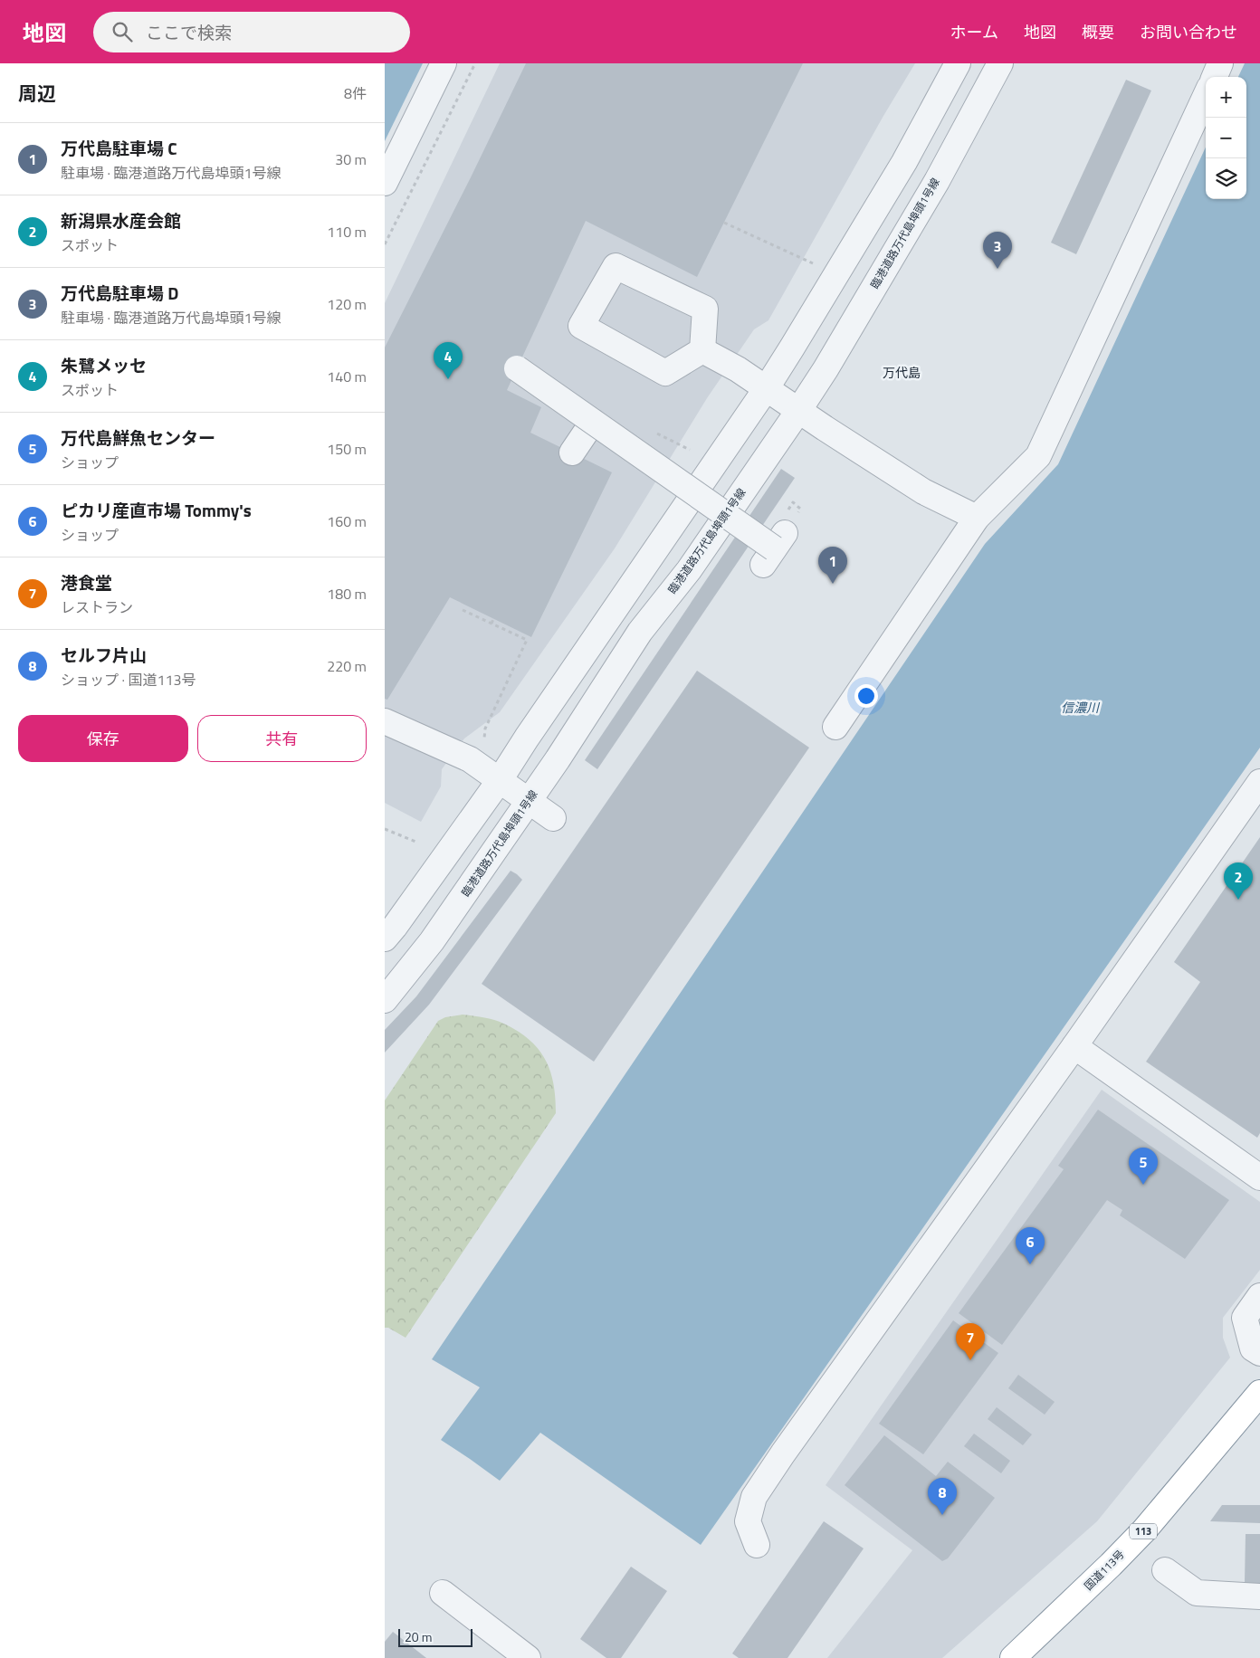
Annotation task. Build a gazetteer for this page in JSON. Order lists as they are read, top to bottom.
{
  "streets": {
    "highway": ["113", "国道113号"],
    "street": ["臨港道路万代島埠頭1号線"]
  },
  "districts": ["万代島"],
  "water": ["信濃川"],
  "scale_bar": "20 m",
  "page": {
    "header": "地図",
    "search": "ここで検索",
    "nav": [
      "ホーム",
      "地図",
      "概要",
      "お問い合わせ"
    ],
    "heading": ["周辺", "8件"],
    "map_buttons": ["+", "−"],
    "list": [
      {
        "mark": "1",
        "name": "万代島駐車場 C",
        "note": "駐車場 · 臨港道路万代島埠頭1号線",
        "value": "30 m"
      },
      {
        "mark": "2",
        "name": "新潟県水産会館",
        "note": "スポット",
        "value": "110 m"
      },
      {
        "mark": "3",
        "name": "万代島駐車場 D",
        "note": "駐車場 · 臨港道路万代島埠頭1号線",
        "value": "120 m"
      },
      {
        "mark": "4",
        "name": "朱鷺メッセ",
        "note": "スポット",
        "value": "140 m"
      },
      {
        "mark": "5",
        "name": "万代島鮮魚センター",
        "note": "ショップ",
        "value": "150 m"
      },
      {
        "mark": "6",
        "name": "ピカリ産直市場 Tommy's",
        "note": "ショップ",
        "value": "160 m"
      },
      {
        "mark": "7",
        "name": "港食堂",
        "note": "レストラン",
        "value": "180 m"
      },
      {
        "mark": "8",
        "name": "セルフ片山",
        "note": "ショップ · 国道113号",
        "value": "220 m"
      }
    ],
    "pins": [
      "3",
      "4",
      "1",
      "2",
      "5",
      "6",
      "7",
      "8"
    ],
    "buttons": ["保存", "共有"],
    "scale": "20 m"
  }
}
